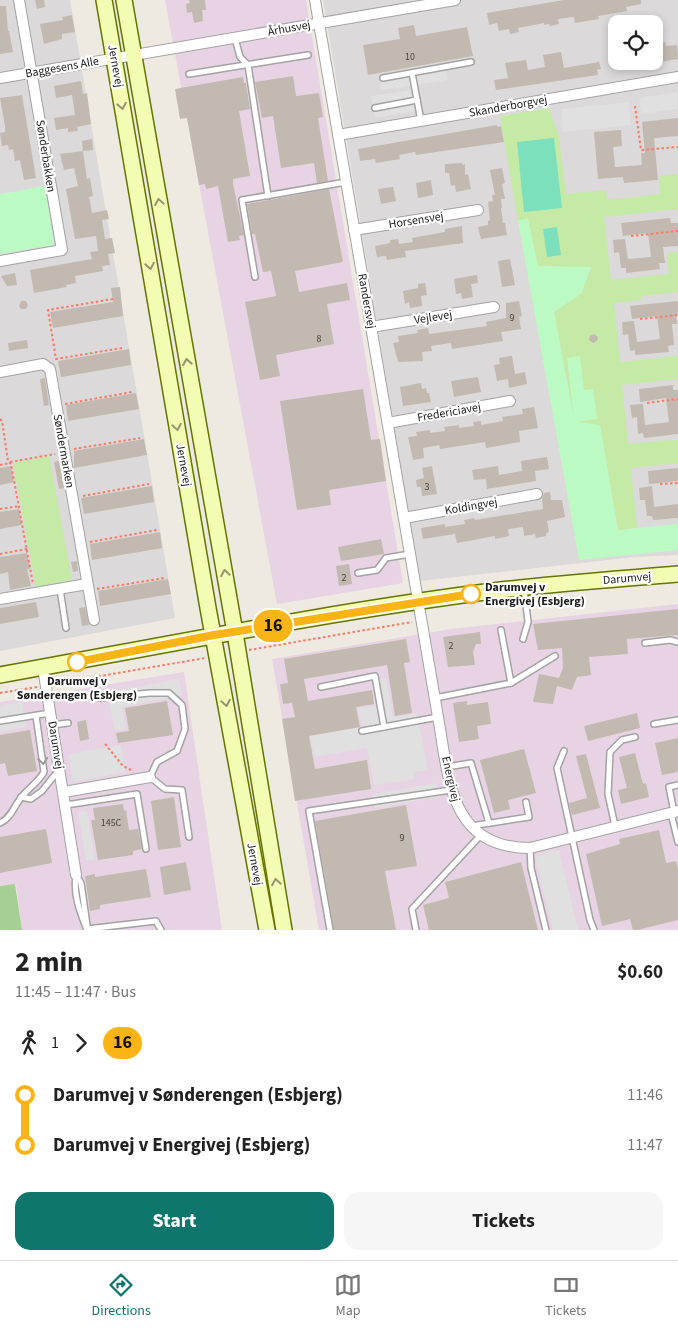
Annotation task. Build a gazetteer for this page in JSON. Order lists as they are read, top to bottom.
{
  "streets": {
    "main road": ["Jernevej", "Darumvej"],
    "street": [
      "Århusvej",
      "Baggesens Alle",
      "Skanderborgvej",
      "Sønderbakken",
      "Horsensvej",
      "Randersvej",
      "Vejlevej",
      "Fredericiavej",
      "Søndermarken",
      "Koldingvej",
      "Energivej"
    ]
  },
  "crossings": [
    ["Århusvej", "Jernevej"],
    ["Århusvej", "Baggesens Alle"],
    ["Århusvej", "Randersvej"],
    ["Jernevej", "Baggesens Alle"],
    ["Jernevej", "Darumvej"],
    ["Baggesens Alle", "Sønderbakken"],
    ["Skanderborgvej", "Randersvej"],
    ["Horsensvej", "Randersvej"],
    ["Randersvej", "Vejlevej"],
    ["Randersvej", "Fredericiavej"],
    ["Randersvej", "Koldingvej"],
    ["Randersvej", "Darumvej"],
    ["Randersvej", "Energivej"],
    ["Darumvej", "Energivej"]
  ],
  "places": ["Darumvej v Energivej (Esbjerg)", "Darumvej v Sønderengen (Esbjerg)"],
  "lines": ["bus line 16"],
  "house_numbers": [
    "10",
    "9",
    "8",
    "3",
    "2",
    "2",
    "145C",
    "9"
  ],
  "page": {
    "on_map": "16",
    "heading": ["2 min", "11:45 – 11:47 · Bus", "$0.60"],
    "legs": ["1", "16"],
    "list": [
      {
        "name": "Darumvej v Sønderengen (Esbjerg)",
        "value": "11:46"
      },
      {
        "name": "Darumvej v Energivej (Esbjerg)",
        "value": "11:47"
      }
    ],
    "buttons": ["Start", "Tickets"],
    "tabs": ["Directions", "Map", "Tickets"]
  }
}
